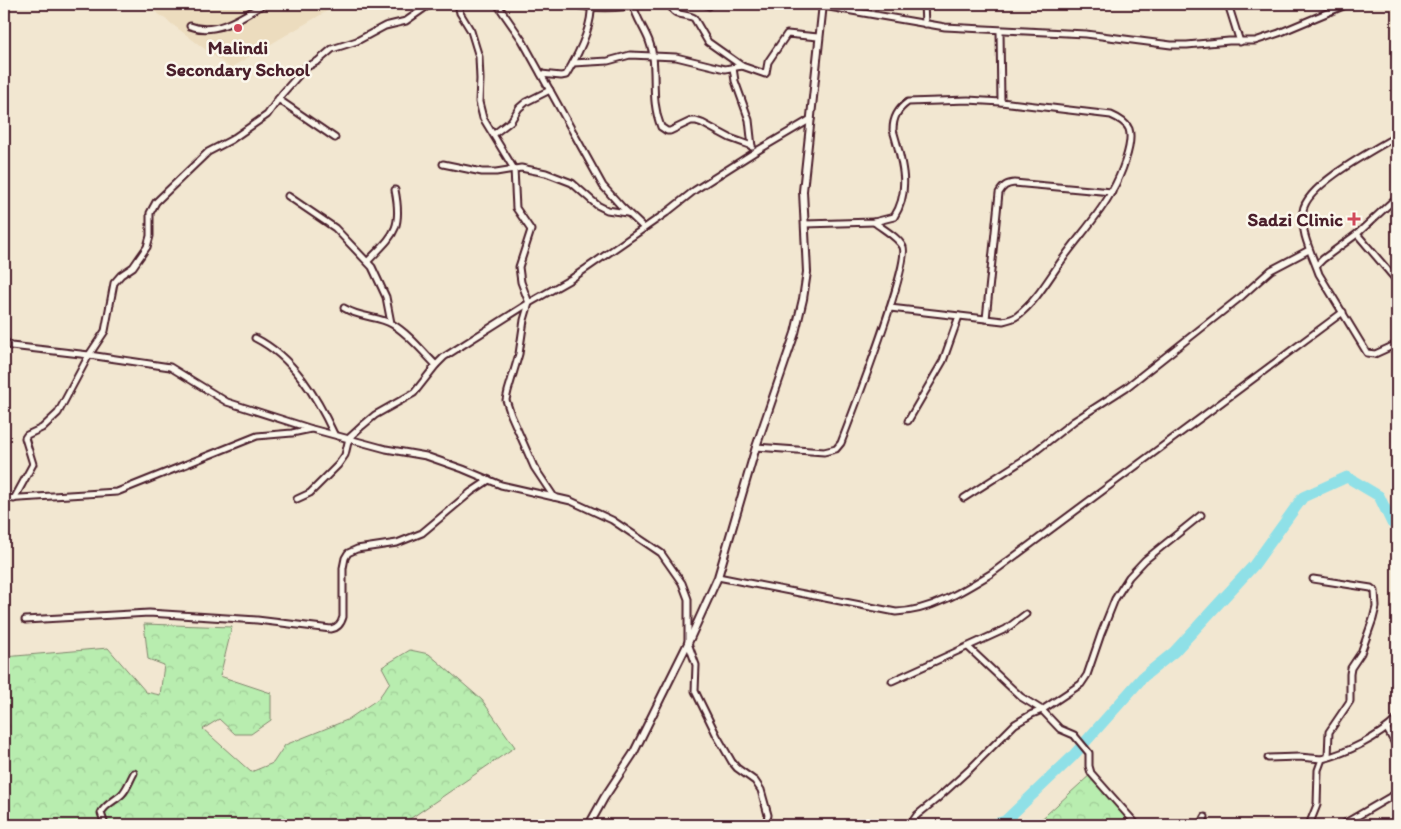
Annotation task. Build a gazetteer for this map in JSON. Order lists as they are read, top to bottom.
{
  "places": {
    "other": ["Malindi Secondary School"],
    "health": ["Sadzi Clinic"]
  }
}
